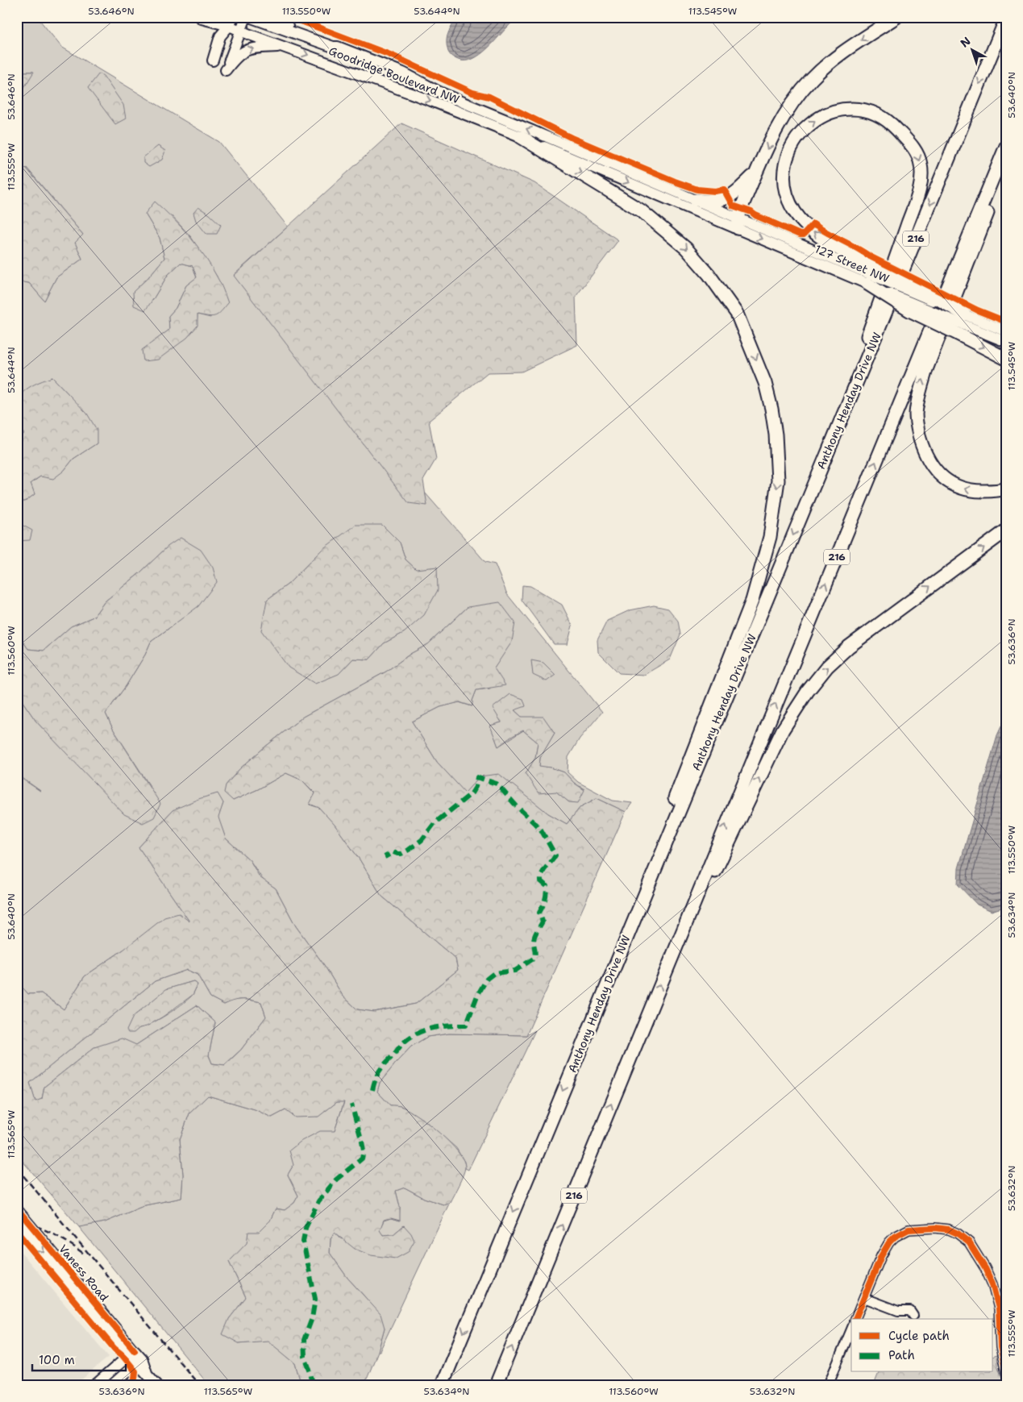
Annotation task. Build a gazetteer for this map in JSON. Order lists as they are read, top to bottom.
{
  "streets": {
    "highway": ["216", "Anthony Henday Drive NW"],
    "main road": ["Goodridge Boulevard NW", "127 Street NW", "Vaness Road"]
  },
  "crossings": [
    ["Goodridge Boulevard NW", "127 Street NW"]
  ],
  "legend": ["Cycle path", "Path"],
  "scale_bar": "100 m",
  "north": "top left",
  "coordinates": [
    "53.646°N",
    "113.550°W",
    "53.644°N",
    "113.545°W",
    "53.640°N",
    "113.555°W",
    "53.636°N",
    "113.560°W",
    "53.634°N",
    "113.565°W",
    "53.632°N"
  ]
}
